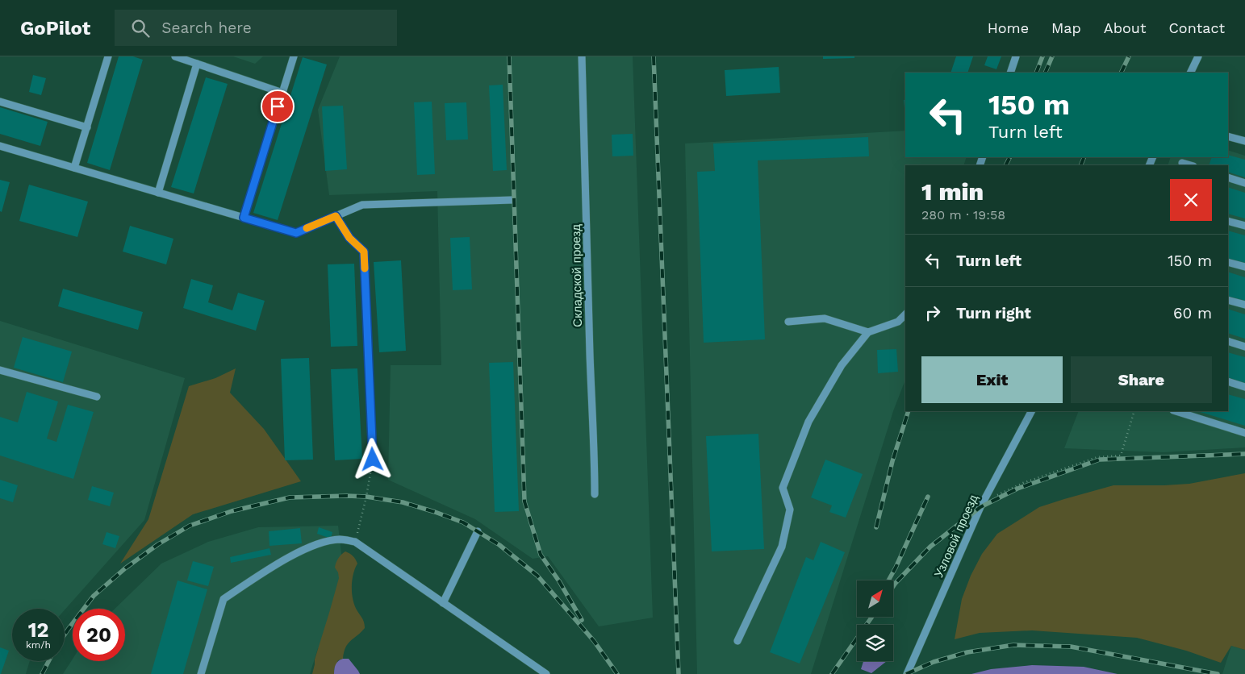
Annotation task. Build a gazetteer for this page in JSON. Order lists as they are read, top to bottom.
{
  "streets": {
    "street": ["Складской проезд", "Узловой проезд"]
  },
  "north": "top right",
  "page": {
    "header": "GoPilot",
    "search": "Search here",
    "nav": [
      "Home",
      "Map",
      "About",
      "Contact"
    ],
    "turn": ["150 m", "Turn left"],
    "heading": ["1 min", "280 m · 19:58"],
    "list": [
      {
        "name": "Turn left",
        "value": "150 m"
      },
      {
        "name": "Turn right",
        "value": "60 m"
      }
    ],
    "buttons": ["Exit", "Share"],
    "speed": "12 km/h",
    "limit": "20"
  }
}
